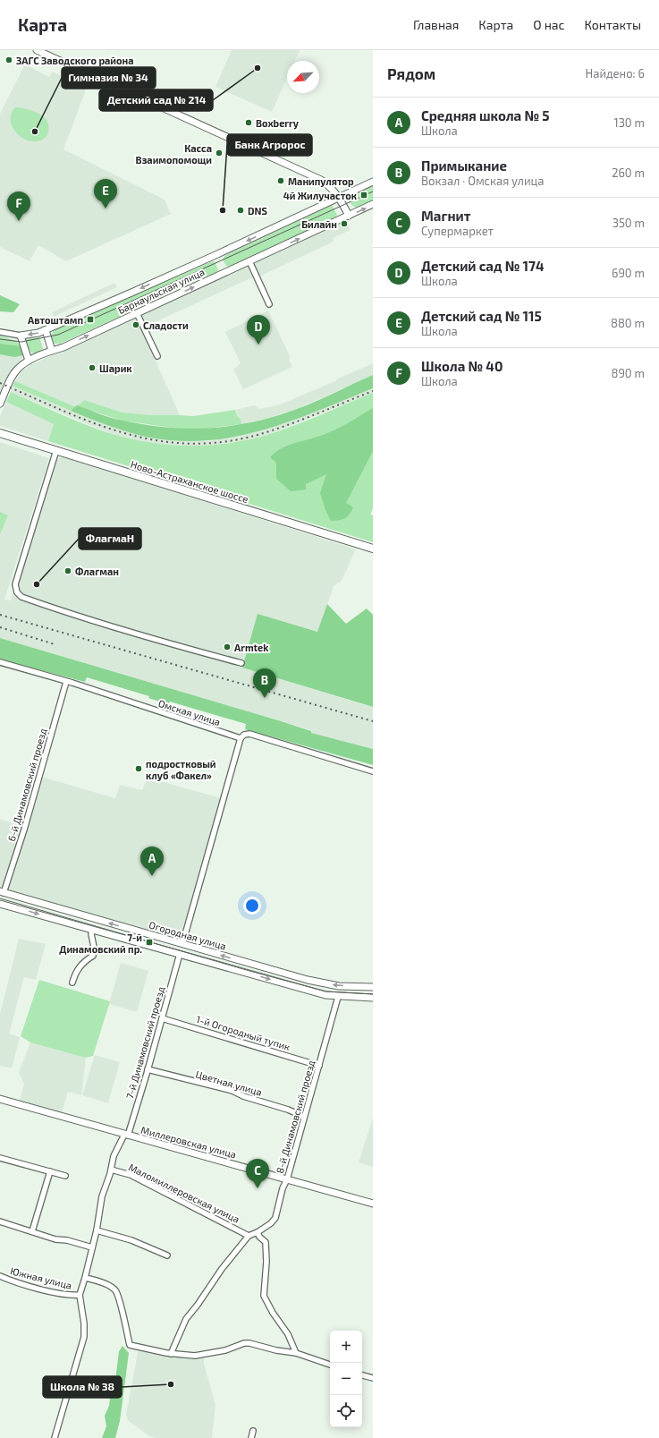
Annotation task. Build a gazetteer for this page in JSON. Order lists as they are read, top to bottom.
{
  "streets": {
    "main road": ["Ново-Астраханское шоссе"],
    "street": [
      "Барнаульская улица",
      "Омская улица",
      "6-й Динамовский проезд",
      "Огородная улица",
      "1-й Огородный тупик",
      "7-й Динамовский проезд",
      "Цветная улица",
      "8-й Динамовский проезд",
      "Миллеровская улица",
      "Маломиллеровская улица",
      "Южная улица"
    ]
  },
  "crossings": [
    ["Омская улица", "6-й Динамовский проезд"],
    ["6-й Динамовский проезд", "Огородная улица"],
    ["Огородная улица", "7-й Динамовский проезд"],
    ["Огородная улица", "8-й Динамовский проезд"],
    ["1-й Огородный тупик", "7-й Динамовский проезд"],
    ["1-й Огородный тупик", "8-й Динамовский проезд"],
    ["7-й Динамовский проезд", "Цветная улица"],
    ["7-й Динамовский проезд", "Миллеровская улица"],
    ["7-й Динамовский проезд", "Маломиллеровская улица"],
    ["7-й Динамовский проезд", "Южная улица"],
    ["Цветная улица", "8-й Динамовский проезд"],
    ["8-й Динамовский проезд", "Миллеровская улица"],
    ["8-й Динамовский проезд", "Маломиллеровская улица"]
  ],
  "places": {
    "other": [
      "ЗАГС Заводского района",
      "Детский сад № 214",
      "Boxberry",
      "Гимназия № 34",
      "Касса Взаимопомощи",
      "Манипулятор",
      "Банк Агророс",
      "DNS",
      "Билайн",
      "Сладости",
      "Шарик",
      "Флагман",
      "ФлагмаН",
      "Armtek",
      "подростковый клуб «Факел»",
      "Школа № 38"
    ],
    "transit": ["4й Жилучасток", "Автоштамп", "7-й Динамовский пр."]
  },
  "north": "bottom left",
  "page": {
    "header": "Карта",
    "nav": [
      "Главная",
      "Карта",
      "О нас",
      "Контакты"
    ],
    "heading": ["Рядом", "Найдено: 6"],
    "list": [
      {
        "mark": "A",
        "name": "Средняя школа № 5",
        "note": "Школа",
        "value": "130 m"
      },
      {
        "mark": "B",
        "name": "Примыкание",
        "note": "Вокзал · Омская улица",
        "value": "260 m"
      },
      {
        "mark": "C",
        "name": "Магнит",
        "note": "Супермаркет",
        "value": "350 m"
      },
      {
        "mark": "D",
        "name": "Детский сад № 174",
        "note": "Школа",
        "value": "690 m"
      },
      {
        "mark": "E",
        "name": "Детский сад № 115",
        "note": "Школа",
        "value": "880 m"
      },
      {
        "mark": "F",
        "name": "Школа № 40",
        "note": "Школа",
        "value": "890 m"
      }
    ],
    "pins": [
      "E",
      "F",
      "D",
      "B",
      "A",
      "C"
    ],
    "map_buttons": ["+", "−"]
  }
}
